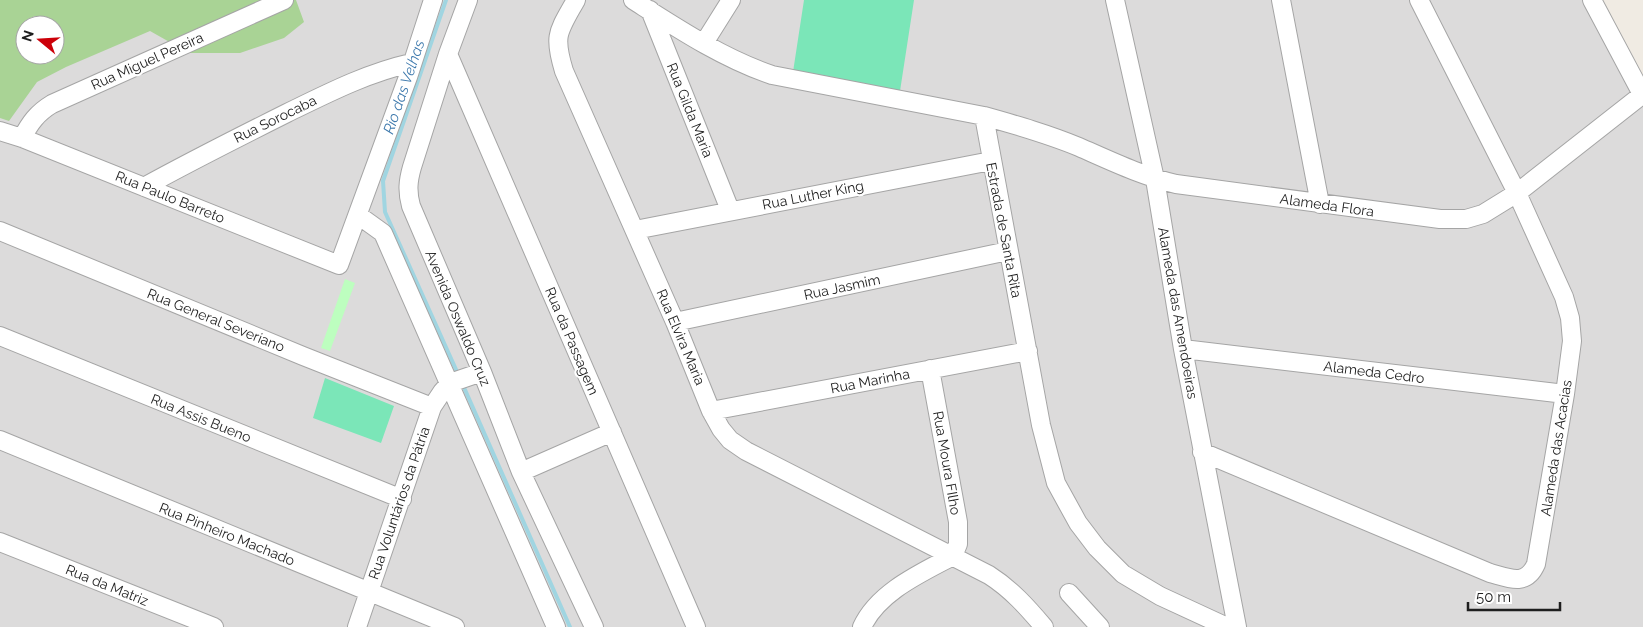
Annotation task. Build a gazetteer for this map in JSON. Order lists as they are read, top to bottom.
{
  "streets": {
    "street": [
      "Rua Miguel Pereira",
      "Rua Gilda Maria",
      "Rua Sorocaba",
      "Rua Luther King",
      "Rua Paulo Barreto",
      "Alameda Flora",
      "Estrada de Santa Rita",
      "Rua Jasmim",
      "Alameda das Amendoeiras",
      "Avenida Oswaldo Cruz",
      "Rua General Severiano",
      "Rua Elvira Maria",
      "Rua da Passagem",
      "Alameda Cedro",
      "Rua Marinha",
      "Rua Assis Bueno",
      "Alameda das Acacias",
      "Rua Moura FIlho",
      "Rua Voluntários da Pátria",
      "Rua Pinheiro Machado",
      "Rua da Matriz"
    ]
  },
  "crossings": [
    ["Rua Miguel Pereira", "Rua Paulo Barreto"],
    ["Rua Gilda Maria", "Rua Luther King"],
    ["Rua Sorocaba", "Rua Paulo Barreto"],
    ["Rua Luther King", "Estrada de Santa Rita"],
    ["Rua Luther King", "Rua Elvira Maria"],
    ["Rua Paulo Barreto", "Avenida Oswaldo Cruz"],
    ["Alameda Flora", "Estrada de Santa Rita"],
    ["Alameda Flora", "Alameda das Amendoeiras"],
    ["Alameda Flora", "Alameda das Acacias"],
    ["Estrada de Santa Rita", "Rua Jasmim"],
    ["Estrada de Santa Rita", "Rua Marinha"],
    ["Rua Jasmim", "Rua Elvira Maria"],
    ["Alameda das Amendoeiras", "Alameda Cedro"],
    ["Alameda das Amendoeiras", "Alameda das Acacias"],
    ["Avenida Oswaldo Cruz", "Rua da Passagem"],
    ["Avenida Oswaldo Cruz", "Rua Voluntários da Pátria"],
    ["Rua General Severiano", "Rua Voluntários da Pátria"],
    ["Rua Elvira Maria", "Rua Marinha"],
    ["Rua Elvira Maria", "Rua Moura FIlho"],
    ["Alameda Cedro", "Alameda das Acacias"],
    ["Rua Marinha", "Rua Moura FIlho"],
    ["Rua Assis Bueno", "Rua Voluntários da Pátria"],
    ["Rua Voluntários da Pátria", "Rua Pinheiro Machado"]
  ],
  "water": ["Rio das Velhas"],
  "scale_bar": "50 m",
  "north": "left"
}
